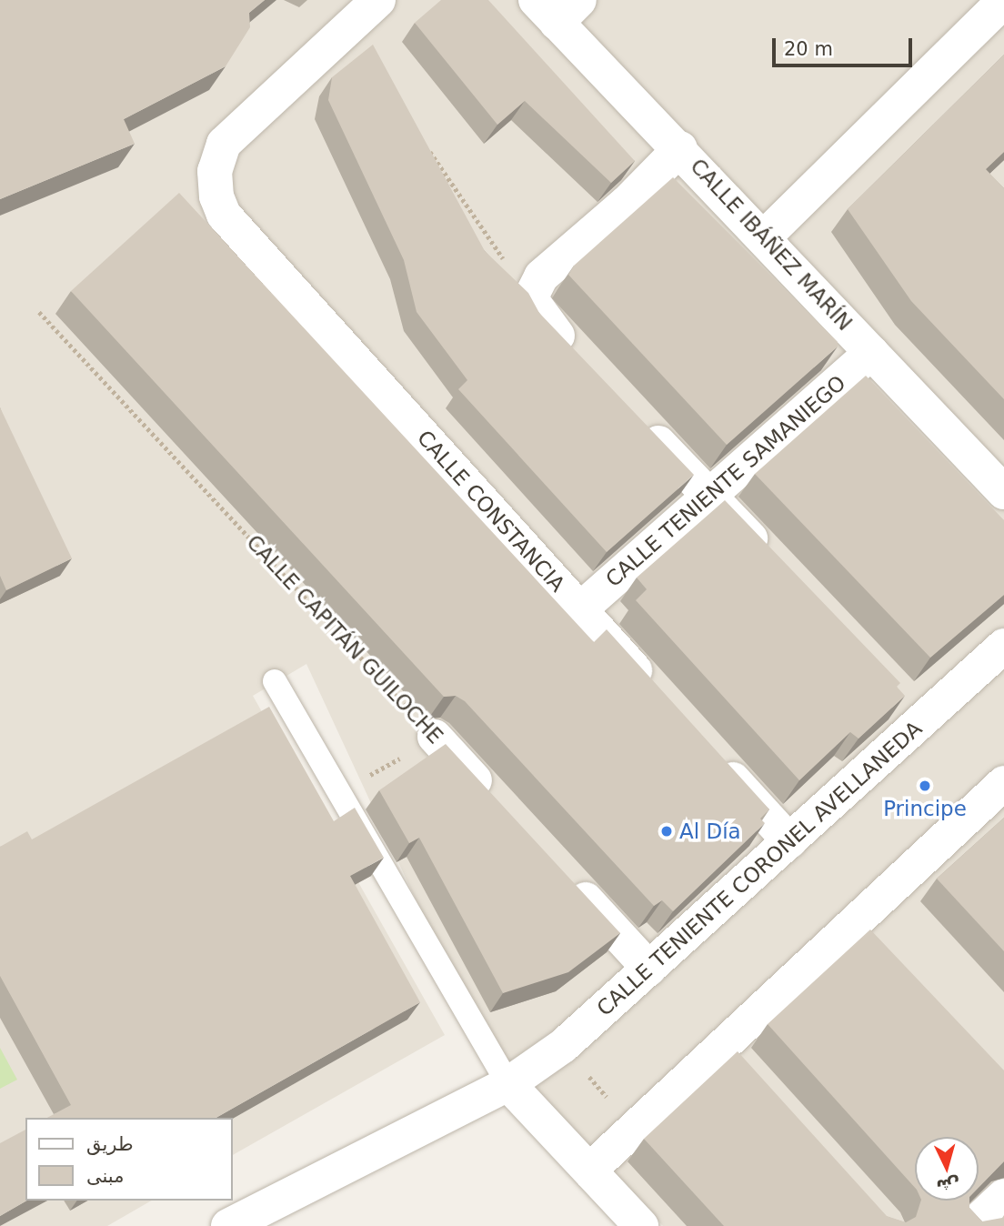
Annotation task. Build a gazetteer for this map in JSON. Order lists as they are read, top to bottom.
{
  "streets": {
    "street": [
      "CALLE IBÁÑEZ MARÍN",
      "CALLE TENIENTE SAMANIEGO",
      "CALLE CONSTANCIA",
      "CALLE CAPITÁN GUILOCHE",
      "CALLE TENIENTE CORONEL AVELLANEDA"
    ]
  },
  "crossings": [
    ["CALLE IBÁÑEZ MARÍN", "CALLE TENIENTE SAMANIEGO"],
    ["CALLE TENIENTE SAMANIEGO", "CALLE CONSTANCIA"]
  ],
  "places": ["Principe", "Al Día"],
  "legend": ["طريق", "مبنى"],
  "scale_bar": "20 m",
  "north": "bottom"
}
